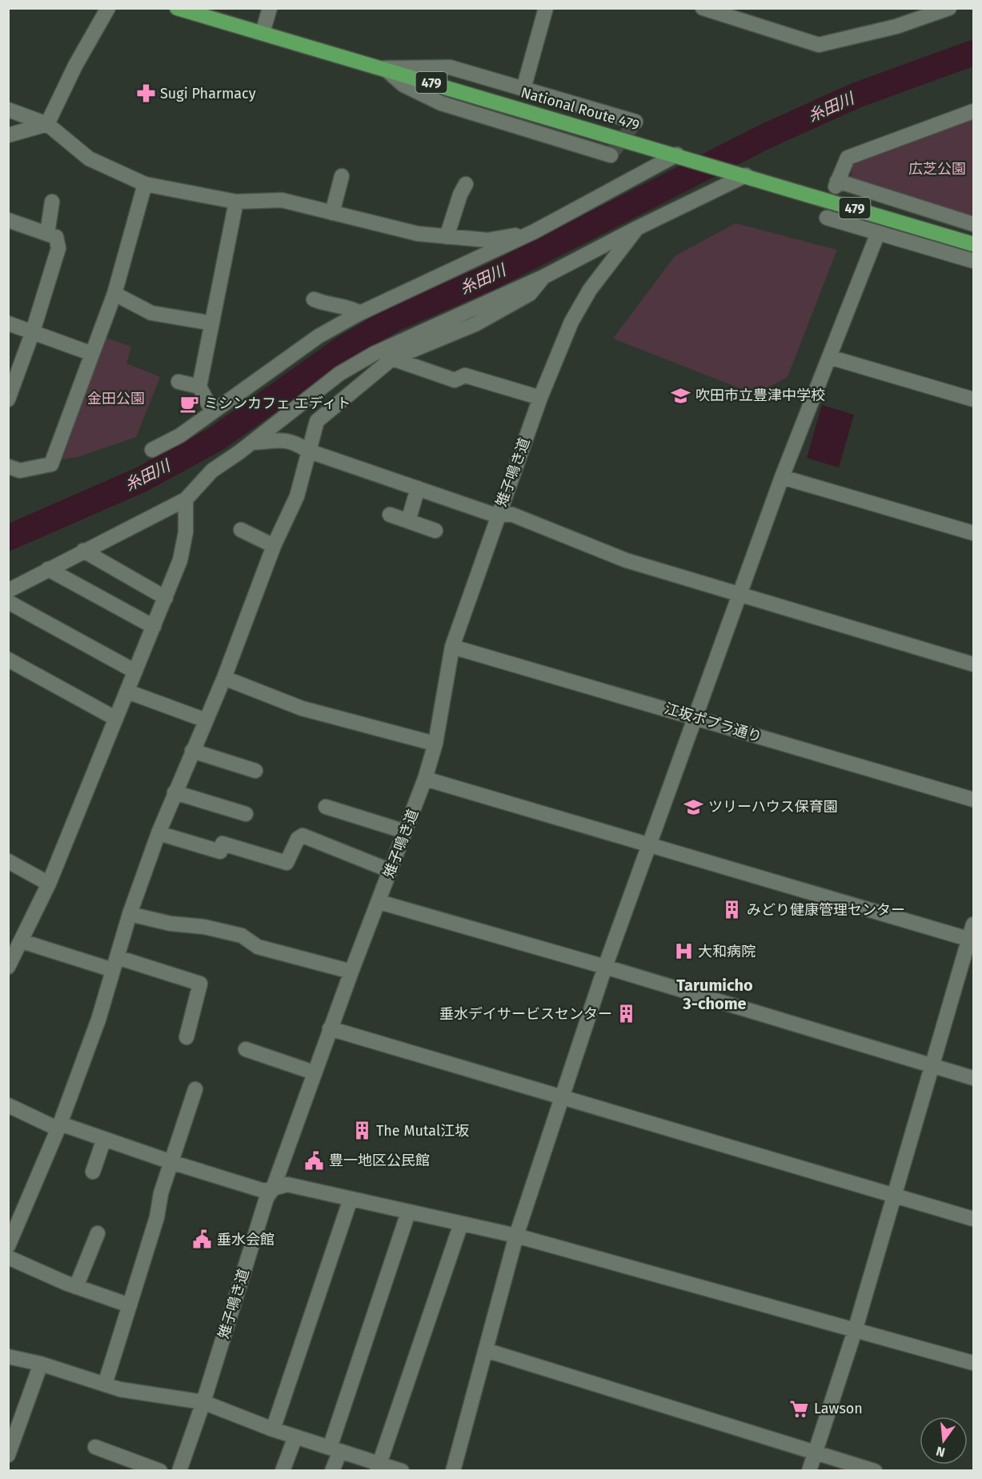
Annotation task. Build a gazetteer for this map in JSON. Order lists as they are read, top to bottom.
{
  "streets": {
    "highway": ["479", "National Route 479"],
    "street": ["雉子鳴き道", "江坂ポプラ通り"]
  },
  "crossings": [
    ["雉子鳴き道", "江坂ポプラ通り"]
  ],
  "districts": ["Tarumicho 3-chome"],
  "water": ["糸田川"],
  "parks": ["広芝公園", "金田公園"],
  "places": {
    "pharmacy": ["Sugi Pharmacy"],
    "school or university": ["吹田市立豊津中学校", "ツリーハウス保育園"],
    "cafe": ["ミシンカフェ エディト"],
    "building": ["みどり健康管理センター", "垂水デイサービスセンター", "The Mutal江坂"],
    "hospital": ["大和病院"],
    "public building": ["豊一地区公民館", "垂水会館"],
    "supermarket": ["Lawson"]
  },
  "north": "bottom"
}
